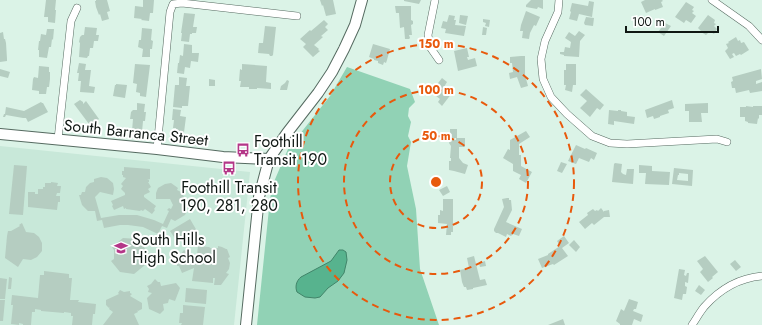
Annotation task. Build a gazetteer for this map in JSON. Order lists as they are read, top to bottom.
{
  "streets": {
    "main road": ["South Barranca Street"]
  },
  "places": {
    "bus stop": ["Foothill Transit 190", "Foothill Transit 190, 281, 280"],
    "school or university": ["South Hills High School"]
  },
  "scale_bar": "100 m",
  "rings": ["150 m", "100 m", "50 m"]
}
